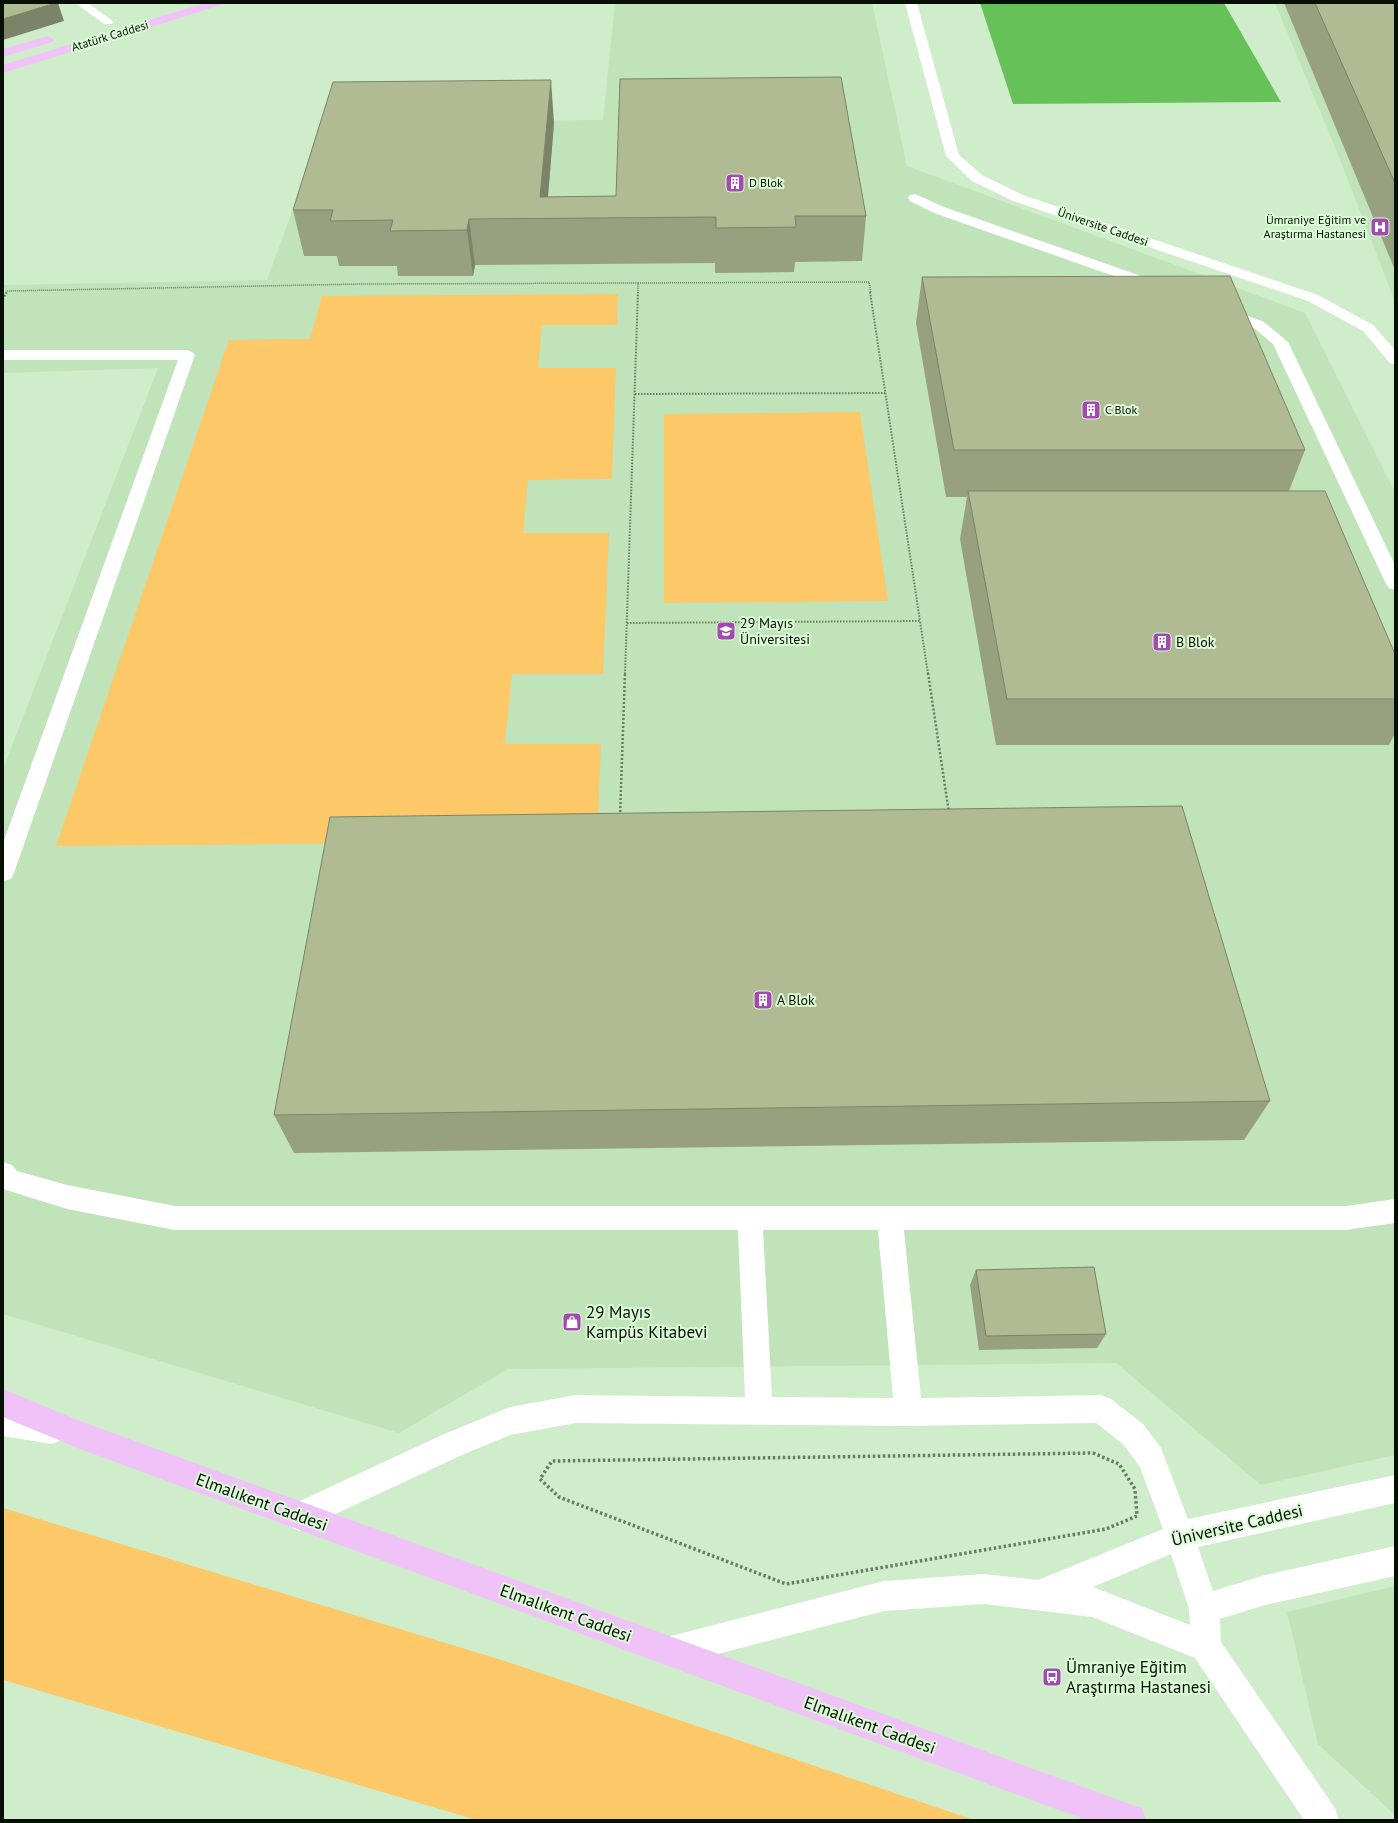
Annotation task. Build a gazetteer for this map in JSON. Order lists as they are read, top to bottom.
{
  "streets": {
    "main road": ["Atatürk Caddesi", "Elmalıkent Caddesi"],
    "street": ["Üniversite Caddesi"]
  },
  "places": {
    "building": [
      "D Blok",
      "C Blok",
      "B Blok",
      "A Blok"
    ],
    "hospital": ["Ümraniye Eğitim ve Araştırma Hastanesi"],
    "school or university": ["29 Mayıs Üniversitesi"],
    "shop": ["29 Mayıs Kampüs Kitabevi"],
    "bus stop": ["Ümraniye Eğitim Araştırma Hastanesi"]
  }
}
